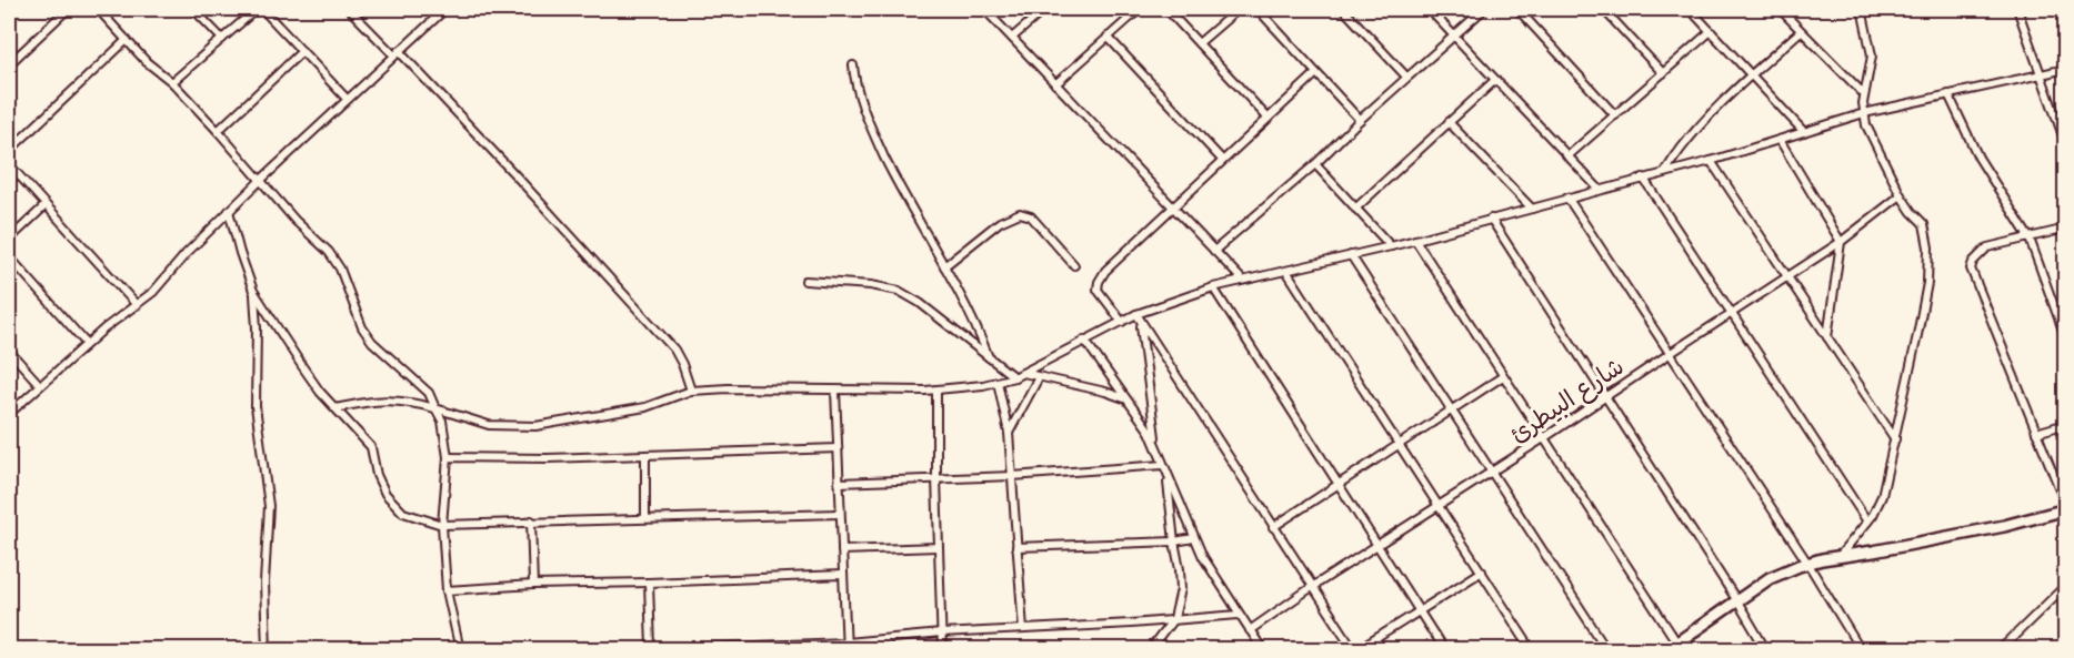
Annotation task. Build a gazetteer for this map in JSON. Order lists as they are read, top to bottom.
{
  "streets": {
    "street": ["شارع البيطرئ"]
  }
}
